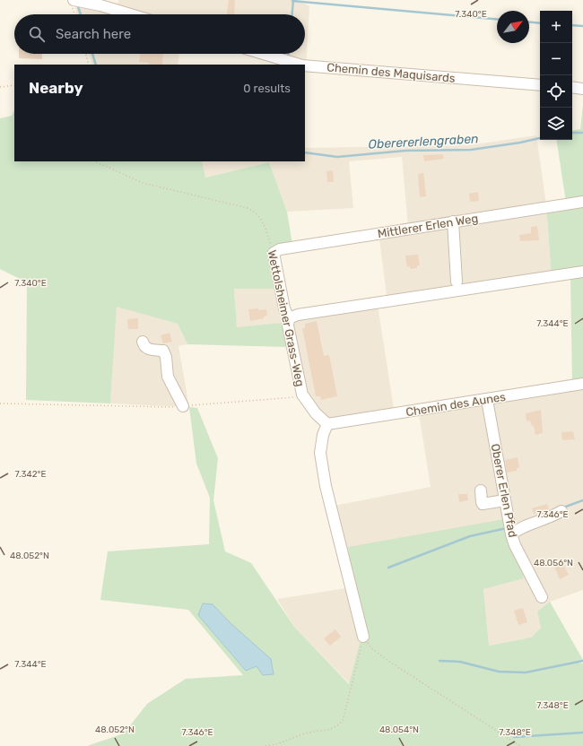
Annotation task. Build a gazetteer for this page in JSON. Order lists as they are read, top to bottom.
{
  "streets": {
    "street": [
      "Chemin des Maquisards",
      "Mittlerer Erlen Weg",
      "Wettolsheimer Grass-Weg",
      "Chemin des Aunes",
      "Oberer Erlen Pfad"
    ]
  },
  "crossings": [
    ["Mittlerer Erlen Weg", "Wettolsheimer Grass-Weg"],
    ["Wettolsheimer Grass-Weg", "Chemin des Aunes"],
    ["Chemin des Aunes", "Oberer Erlen Pfad"]
  ],
  "water": ["Oberererlengraben"],
  "north": "top right",
  "page": {
    "map_buttons": ["+", "−"],
    "search": "Search here",
    "heading": ["Nearby", "0 results"]
  },
  "coordinates": [
    "7.340°E",
    "7.344°E",
    "7.342°E",
    "7.346°E",
    "48.052°N",
    "48.056°N",
    "7.348°E",
    "48.054°N"
  ]
}
